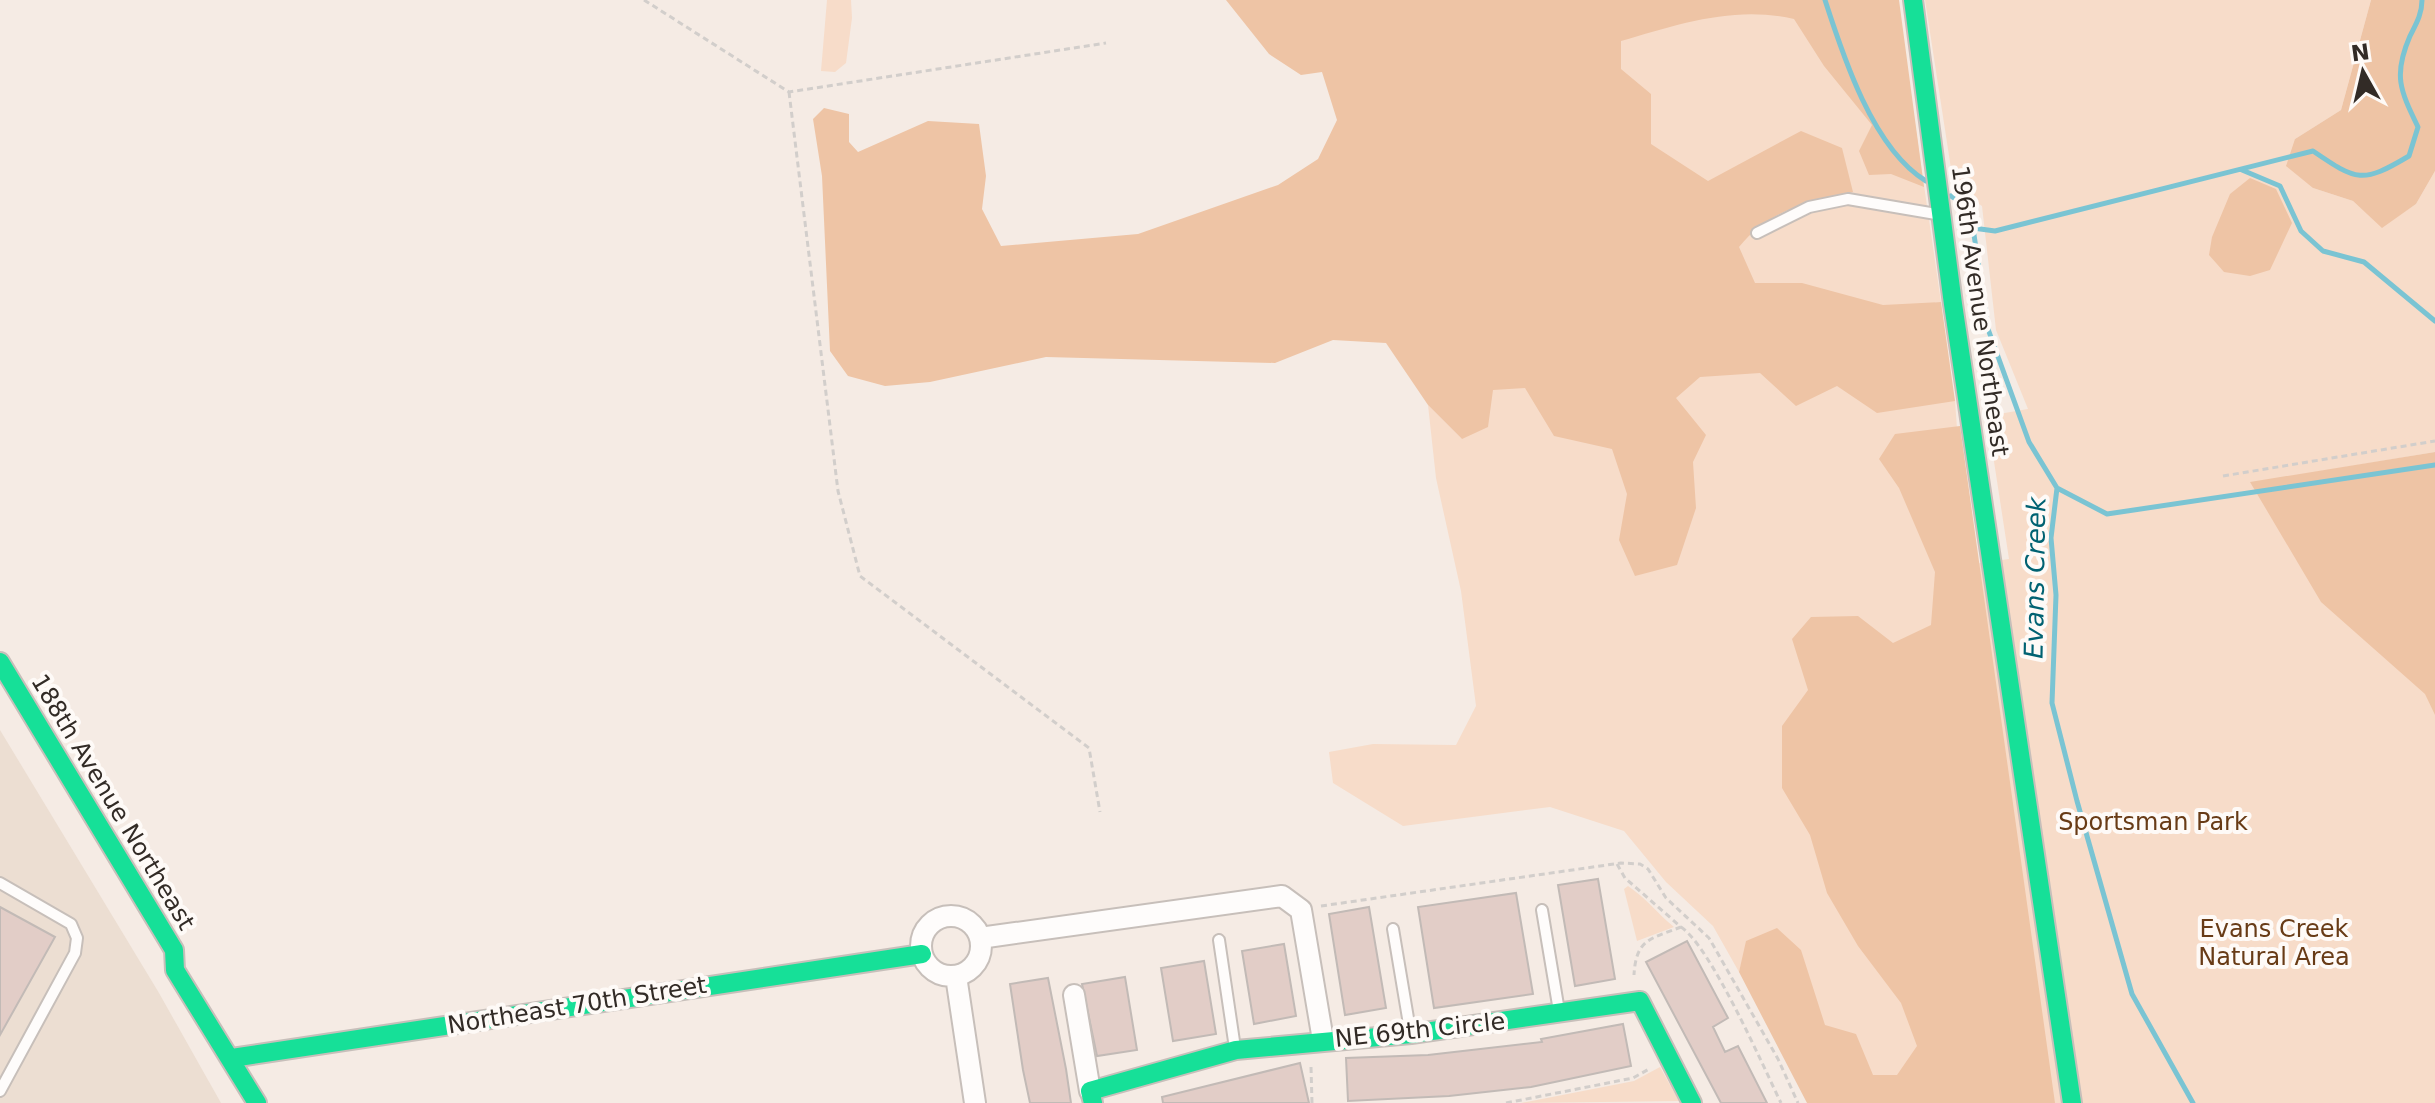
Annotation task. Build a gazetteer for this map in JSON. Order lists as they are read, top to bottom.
{
  "streets": {
    "street": [
      "196th Avenue Northeast",
      "188th Avenue Northeast",
      "Northeast 70th Street",
      "NE 69th Circle"
    ]
  },
  "crossings": [
    ["188th Avenue Northeast", "Northeast 70th Street"]
  ],
  "water": ["Evans Creek"],
  "parks": ["Sportsman Park", "Evans Creek Natural Area"],
  "north": "top"
}
